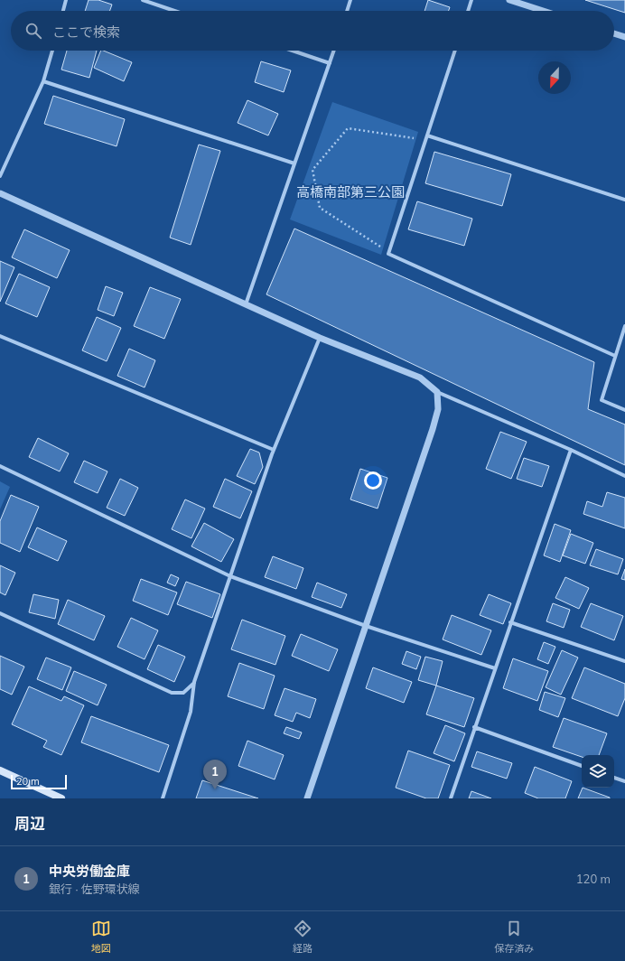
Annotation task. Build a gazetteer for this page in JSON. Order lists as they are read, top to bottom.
{
  "parks": ["高橋南部第三公園"],
  "scale_bar": "20 m",
  "north": "bottom",
  "page": {
    "search": "ここで検索",
    "pins": "1",
    "scale": "20 m",
    "heading": "周辺",
    "list": [
      {
        "mark": "1",
        "name": "中央労働金庫",
        "note": "銀行 · 佐野環状線",
        "value": "120 m"
      }
    ],
    "nav": ["地図", "経路", "保存済み"]
  }
}
